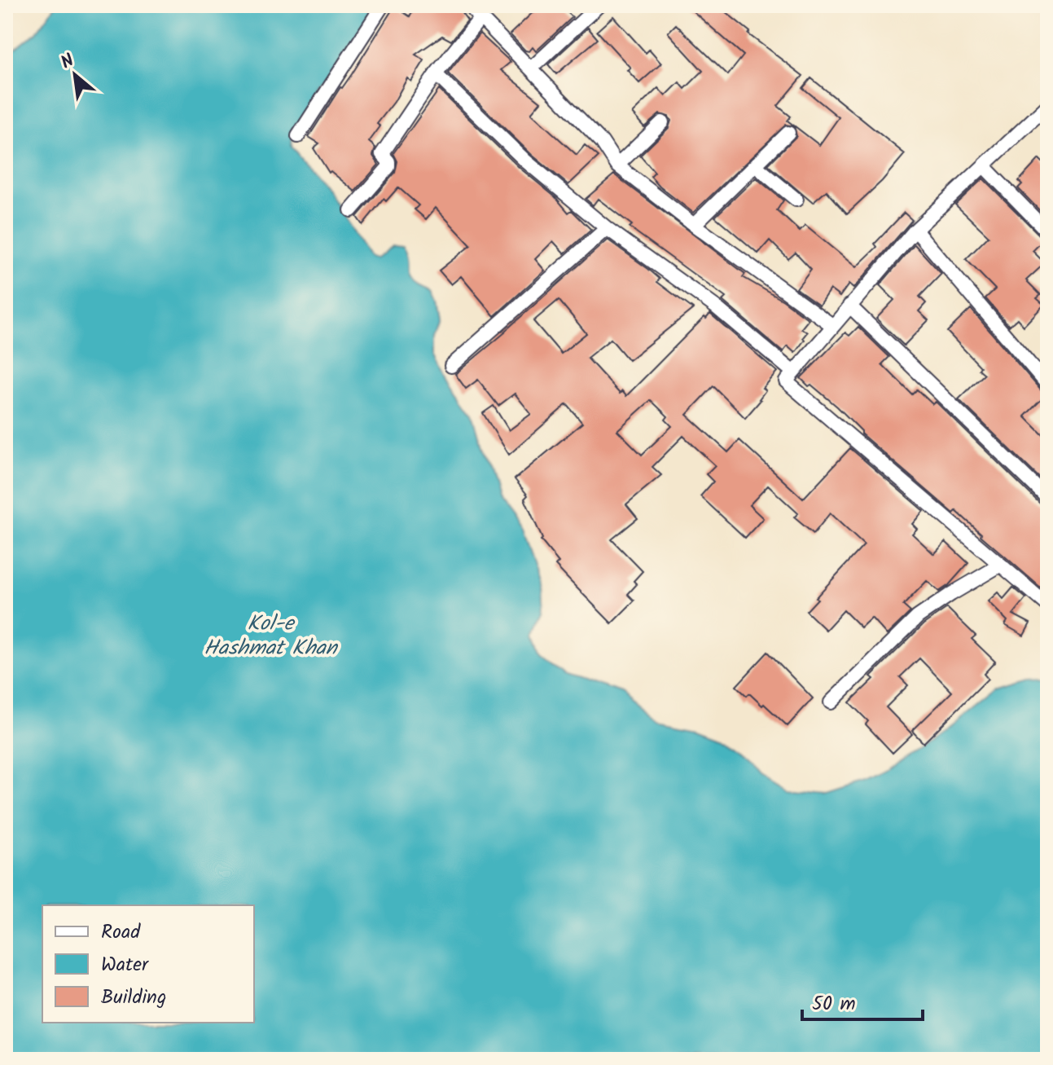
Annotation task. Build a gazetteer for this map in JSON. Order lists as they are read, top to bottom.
{
  "water": ["Kol-e Hashmat Khan"],
  "legend": ["Road", "Water", "Building"],
  "scale_bar": "50 m",
  "north": "top left"
}
